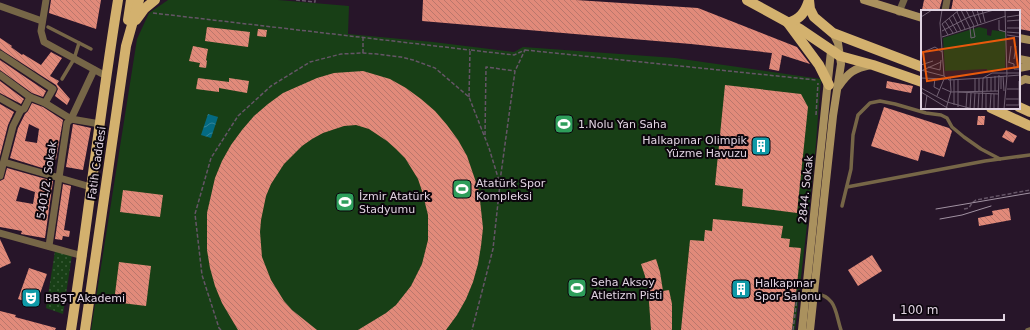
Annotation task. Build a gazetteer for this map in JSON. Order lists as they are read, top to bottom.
{
  "streets": {
    "main road": ["Fatih Caddesi", "2844. Sokak"],
    "street": ["5401/2. Sokak"]
  },
  "places": {
    "sports": [
      "1.Nolu Yan Saha",
      "Atatürk Spor Kompleksi",
      "İzmir Atatürk Stadyumu",
      "Seha Aksoy Atletizm Pisti"
    ],
    "building": ["Halkapınar Olimpik Yüzme Havuzu", "Halkapınar Spor Salonu"],
    "theatre": ["BBŞT Akademi"]
  },
  "scale_bar": "100 m"
}
